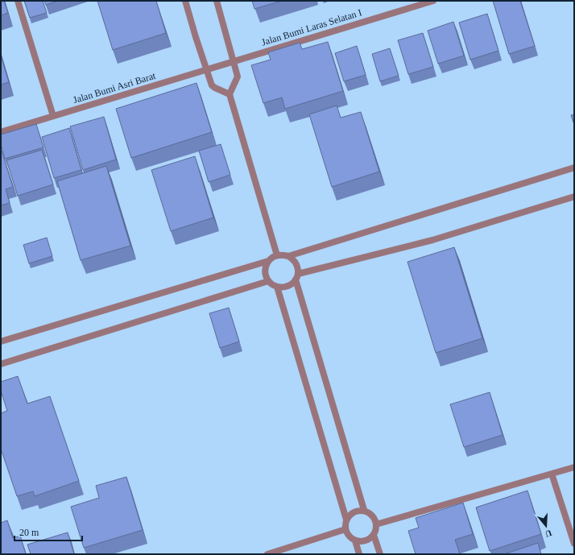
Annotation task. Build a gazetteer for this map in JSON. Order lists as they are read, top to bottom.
{
  "streets": {
    "street": ["Jalan Bumi Laras Selatan I", "Jalan Bumi Asri Barat"]
  },
  "crossings": [
    ["Jalan Bumi Laras Selatan I", "Jalan Bumi Asri Barat"]
  ],
  "scale_bar": "20 m",
  "north": "bottom"
}
